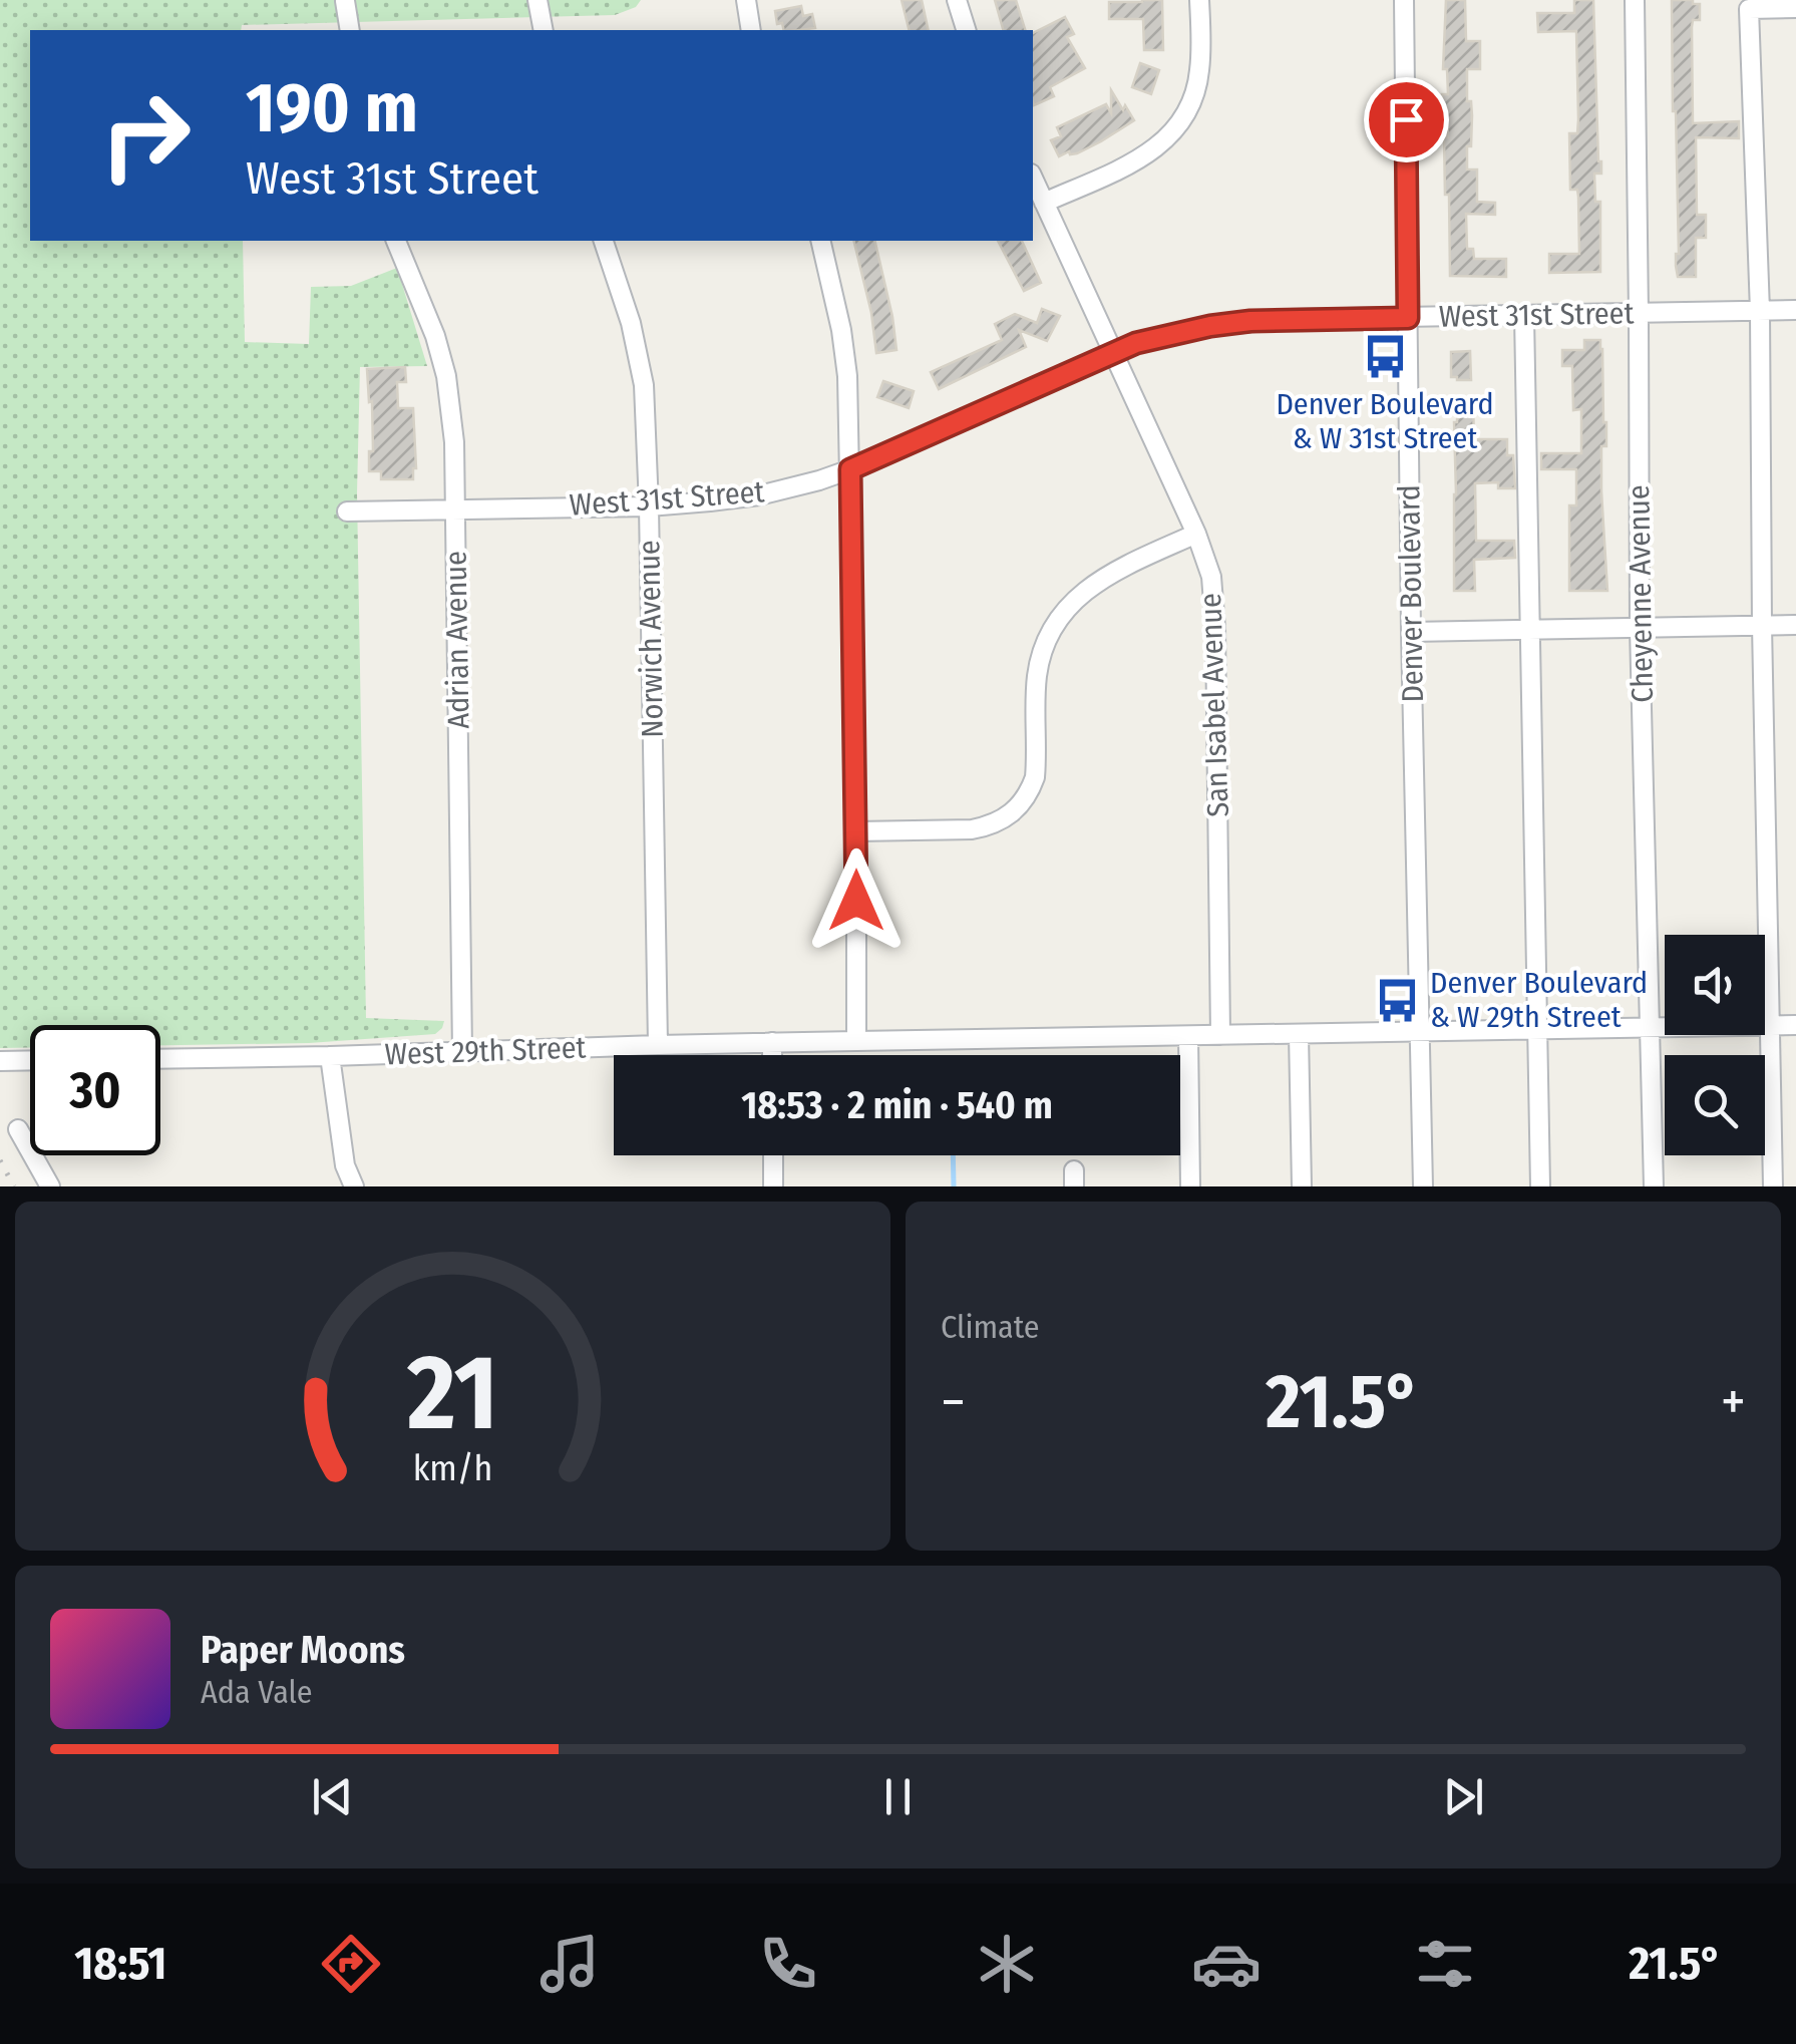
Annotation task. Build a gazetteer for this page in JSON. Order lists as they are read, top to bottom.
{
  "streets": {
    "street": [
      "West 31st Street",
      "Denver Boulevard",
      "Cheyenne Avenue",
      "Norwich Avenue",
      "Adrian Avenue",
      "San Isabel Avenue",
      "West 29th Street"
    ]
  },
  "crossings": [
    ["West 31st Street", "Denver Boulevard"],
    ["West 31st Street", "Cheyenne Avenue"],
    ["West 31st Street", "Norwich Avenue"],
    ["West 31st Street", "Adrian Avenue"],
    ["West 31st Street", "San Isabel Avenue"],
    ["Denver Boulevard", "West 29th Street"],
    ["Cheyenne Avenue", "West 29th Street"],
    ["Norwich Avenue", "West 29th Street"],
    ["Adrian Avenue", "West 29th Street"],
    ["San Isabel Avenue", "West 29th Street"]
  ],
  "places": {
    "bus stop": ["Denver Boulevard & W 31st Street", "Denver Boulevard & W 29th Street"]
  },
  "page": {
    "turn": ["190 m", "West 31st Street"],
    "limit": "30",
    "trip": "18:53 · 2 min · 540 m",
    "tile": "Climate",
    "heat": ["−", "21.5°", "+"],
    "song": ["Paper Moons", "Ada Vale"],
    "tabs": ["18:51", "21.5°"],
    "gauge": ["21", "km/h"]
  }
}
